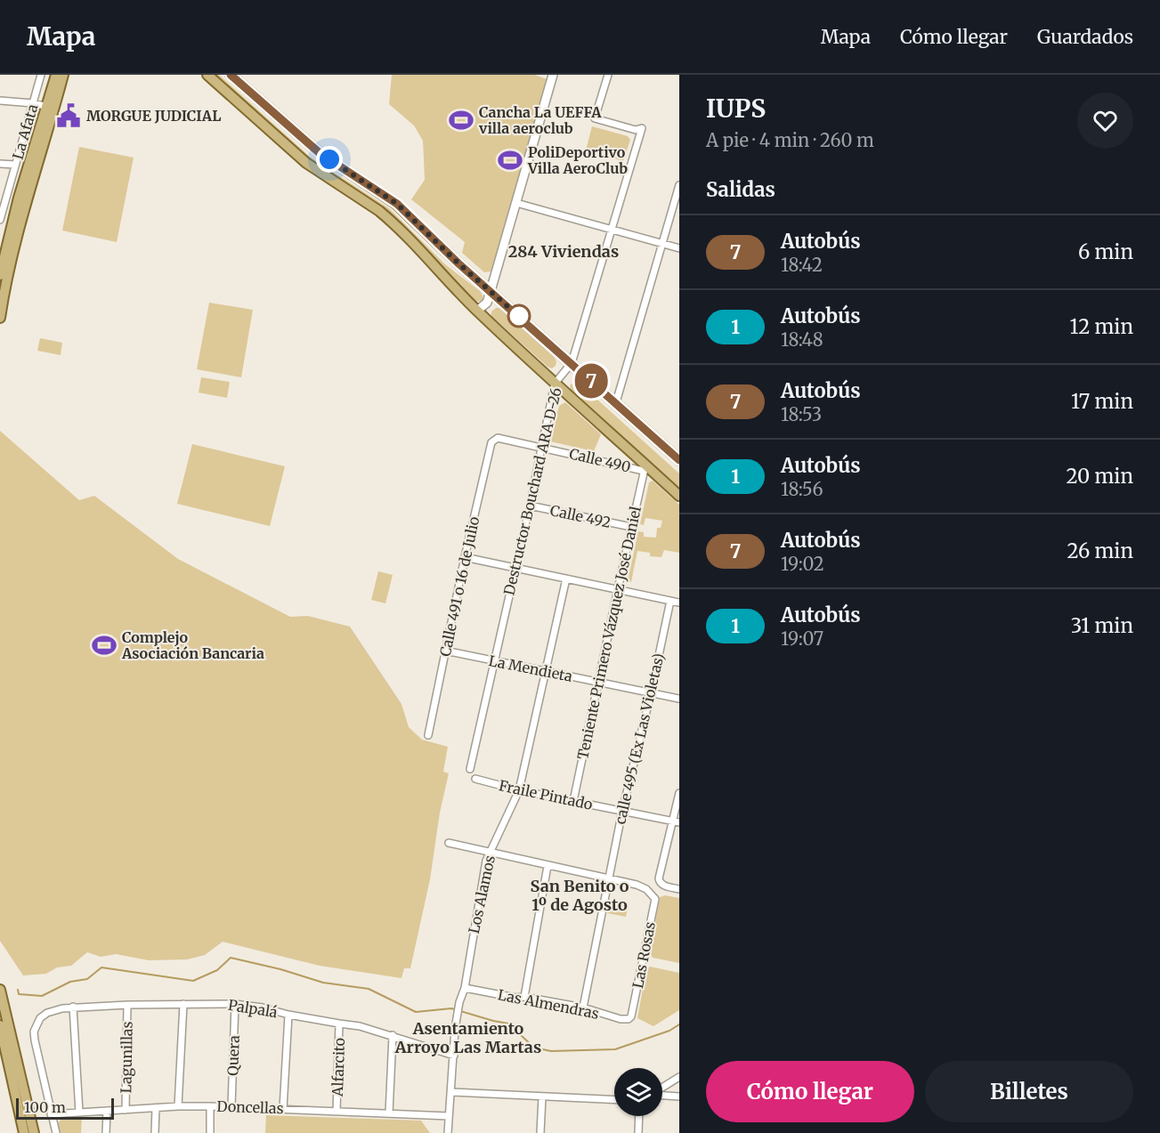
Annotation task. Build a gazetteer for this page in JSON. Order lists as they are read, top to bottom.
{
  "streets": {
    "street": [
      "La Afata",
      "Calle 490",
      "Destructor Bouchard ARA D-26",
      "Calle 492",
      "Calle 491 o 16 de Julio",
      "Teniente Primero Vázquez José Daniel",
      "La Mendieta",
      "calle 495 (Ex Las Violetas)",
      "Fraile Pintado",
      "Los Alamos",
      "Las Rosas",
      "Las Almendras",
      "Palpalá",
      "Quera",
      "Lagunillas",
      "Alfarcito",
      "Doncellas"
    ]
  },
  "crossings": [
    ["Calle 490", "Destructor Bouchard ARA D-26"],
    ["Calle 490", "Calle 491 o 16 de Julio"],
    ["Calle 490", "Teniente Primero Vázquez José Daniel"],
    ["Destructor Bouchard ARA D-26", "Calle 492"],
    ["Destructor Bouchard ARA D-26", "La Mendieta"],
    ["Calle 492", "Teniente Primero Vázquez José Daniel"],
    ["Calle 491 o 16 de Julio", "La Mendieta"],
    ["Teniente Primero Vázquez José Daniel", "La Mendieta"],
    ["Teniente Primero Vázquez José Daniel", "Fraile Pintado"],
    ["La Mendieta", "calle 495 (Ex Las Violetas)"],
    ["La Mendieta", "Los Alamos"],
    ["calle 495 (Ex Las Violetas)", "Fraile Pintado"],
    ["calle 495 (Ex Las Violetas)", "Las Rosas"],
    ["calle 495 (Ex Las Violetas)", "Las Almendras"],
    ["Fraile Pintado", "Los Alamos"],
    ["Los Alamos", "Las Almendras"],
    ["Los Alamos", "Palpalá"],
    ["Los Alamos", "Doncellas"],
    ["Las Rosas", "Las Almendras"],
    ["Palpalá", "Quera"],
    ["Palpalá", "Lagunillas"],
    ["Palpalá", "Alfarcito"],
    ["Palpalá", "Doncellas"],
    ["Quera", "Doncellas"],
    ["Lagunillas", "Doncellas"],
    ["Alfarcito", "Doncellas"]
  ],
  "districts": ["284 Viviendas", "San Benito o 1º de Agosto", "Asentamiento Arroyo Las Martas"],
  "places": {
    "public building": ["MORGUE JUDICIAL"],
    "sports": ["Cancha La UEFFA villa aeroclub", "PoliDeportivo Villa AeroClub", "Complejo Asociación Bancaria"]
  },
  "lines": ["bus line 7"],
  "scale_bar": "100 m",
  "page": {
    "header": "Mapa",
    "nav": ["Mapa", "Cómo llegar", "Guardados"],
    "on_map": "7",
    "heading": [
      ["IUPS", "A pie · 4 min · 260 m"],
      "Salidas"
    ],
    "list": [
      {
        "mark": "7",
        "name": "Autobús",
        "note": "18:42",
        "value": "6 min"
      },
      {
        "mark": "1",
        "name": "Autobús",
        "note": "18:48",
        "value": "12 min"
      },
      {
        "mark": "7",
        "name": "Autobús",
        "note": "18:53",
        "value": "17 min"
      },
      {
        "mark": "1",
        "name": "Autobús",
        "note": "18:56",
        "value": "20 min"
      },
      {
        "mark": "7",
        "name": "Autobús",
        "note": "19:02",
        "value": "26 min"
      },
      {
        "mark": "1",
        "name": "Autobús",
        "note": "19:07",
        "value": "31 min"
      }
    ],
    "buttons": ["Cómo llegar", "Billetes"],
    "scale": "100 m"
  }
}
